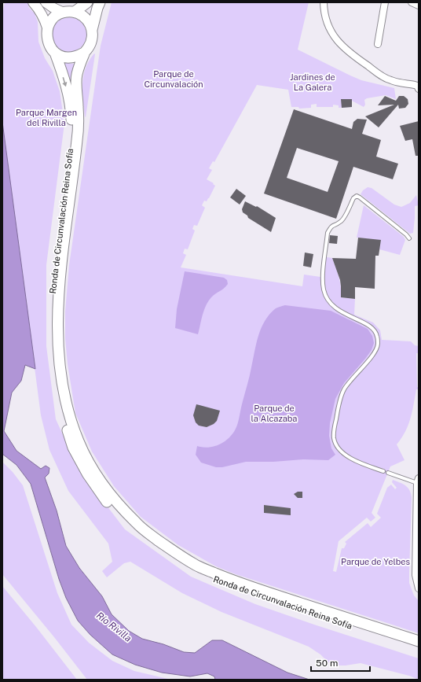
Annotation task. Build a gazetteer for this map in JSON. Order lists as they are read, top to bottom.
{
  "streets": {
    "main road": ["Ronda de Circunvalación Reina Sofía"]
  },
  "one_way": ["Ronda de Circunvalación Reina Sofía"],
  "water": ["Río Rivilla"],
  "parks": [
    "Parque de Circunvalación",
    "Jardines de La Galera",
    "Parque Margen del Rivilla",
    "Parque de la Alcazaba",
    "Parque de Yelbes"
  ],
  "scale_bar": "50 m"
}
